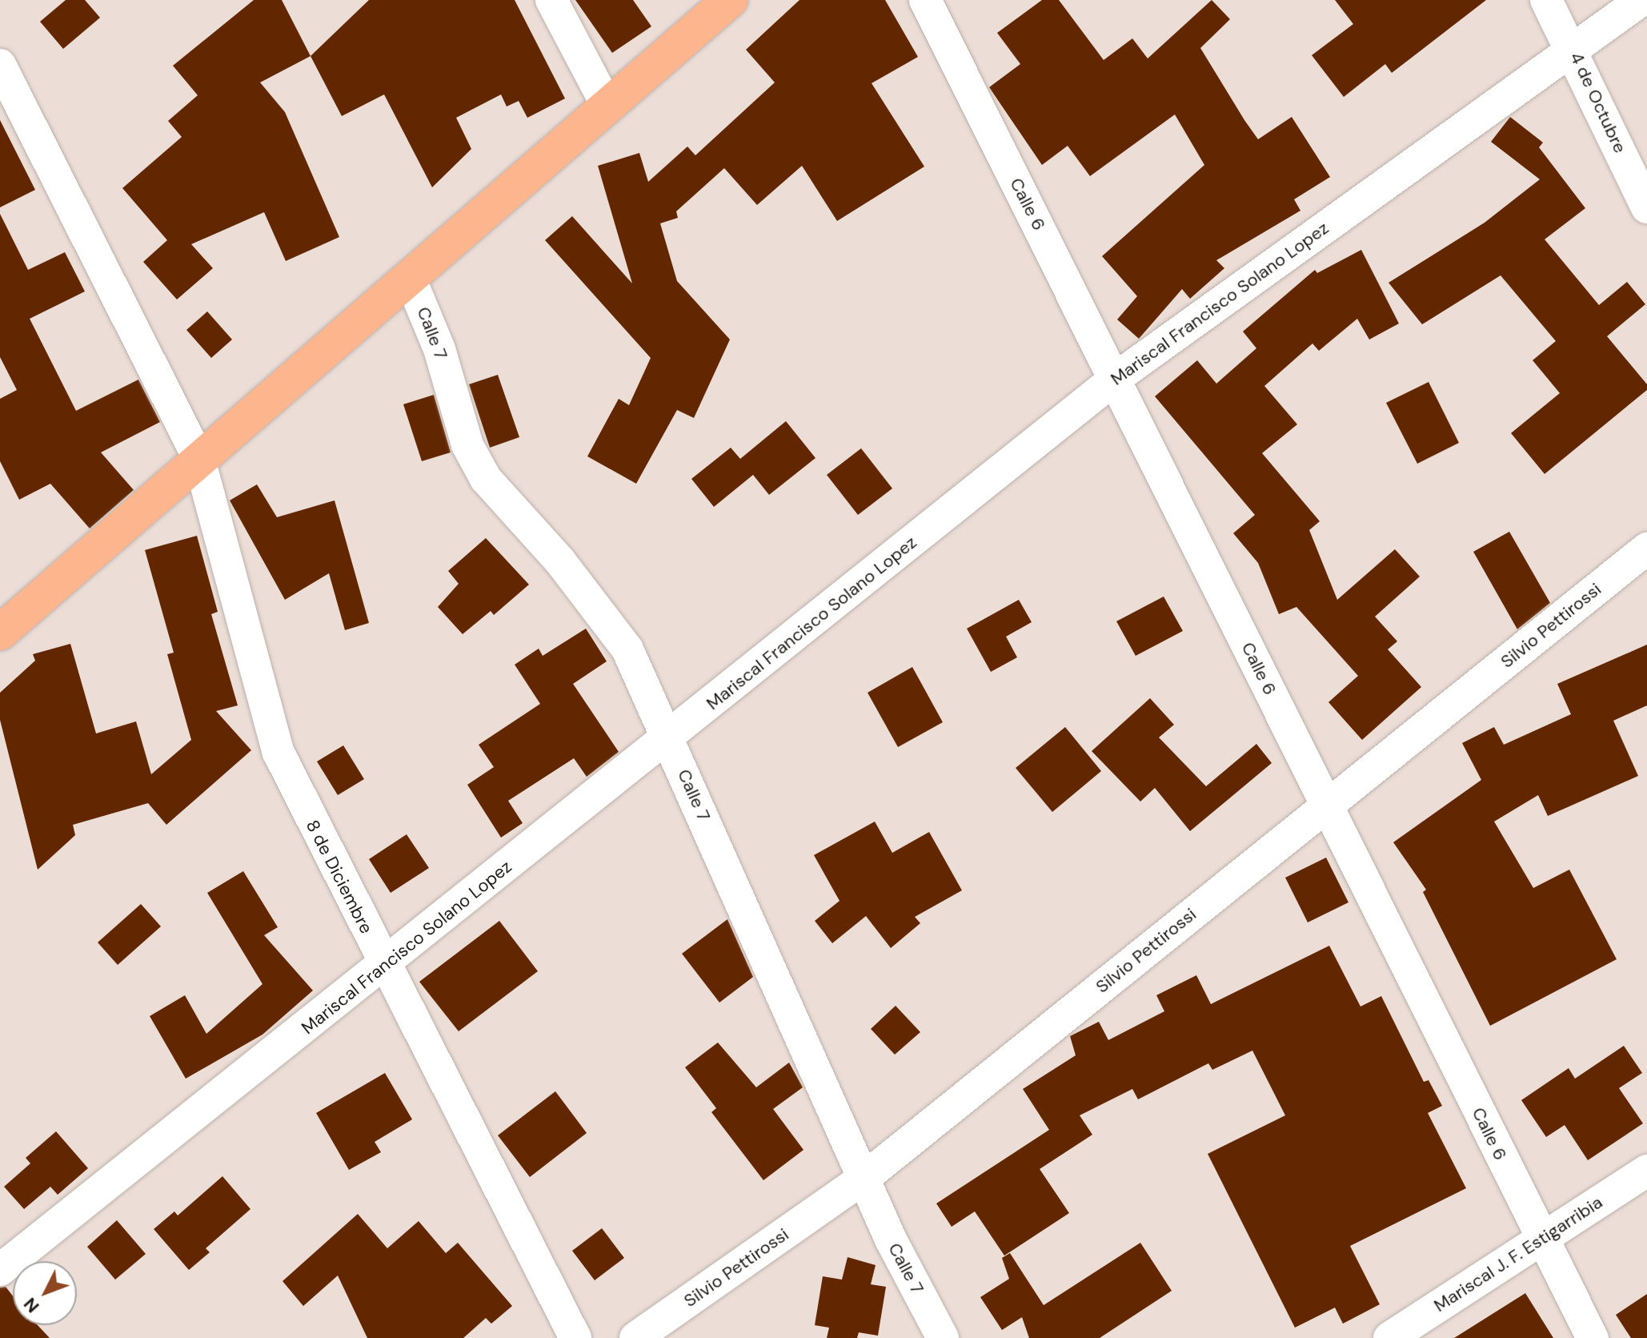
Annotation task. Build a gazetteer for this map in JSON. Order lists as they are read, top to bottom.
{
  "streets": {
    "street": [
      "4 de Octubre",
      "Calle 6",
      "Mariscal Francisco Solano Lopez",
      "Calle 7",
      "Silvio Pettirossi",
      "8 de Diciembre",
      "Mariscal J. F. Estigarribia"
    ]
  },
  "crossings": [
    ["4 de Octubre", "Mariscal Francisco Solano Lopez"],
    ["Calle 6", "Mariscal Francisco Solano Lopez"],
    ["Calle 6", "Silvio Pettirossi"],
    ["Calle 6", "Mariscal J. F. Estigarribia"],
    ["Mariscal Francisco Solano Lopez", "Calle 7"],
    ["Mariscal Francisco Solano Lopez", "8 de Diciembre"],
    ["Calle 7", "Silvio Pettirossi"]
  ],
  "north": "bottom left"
}
